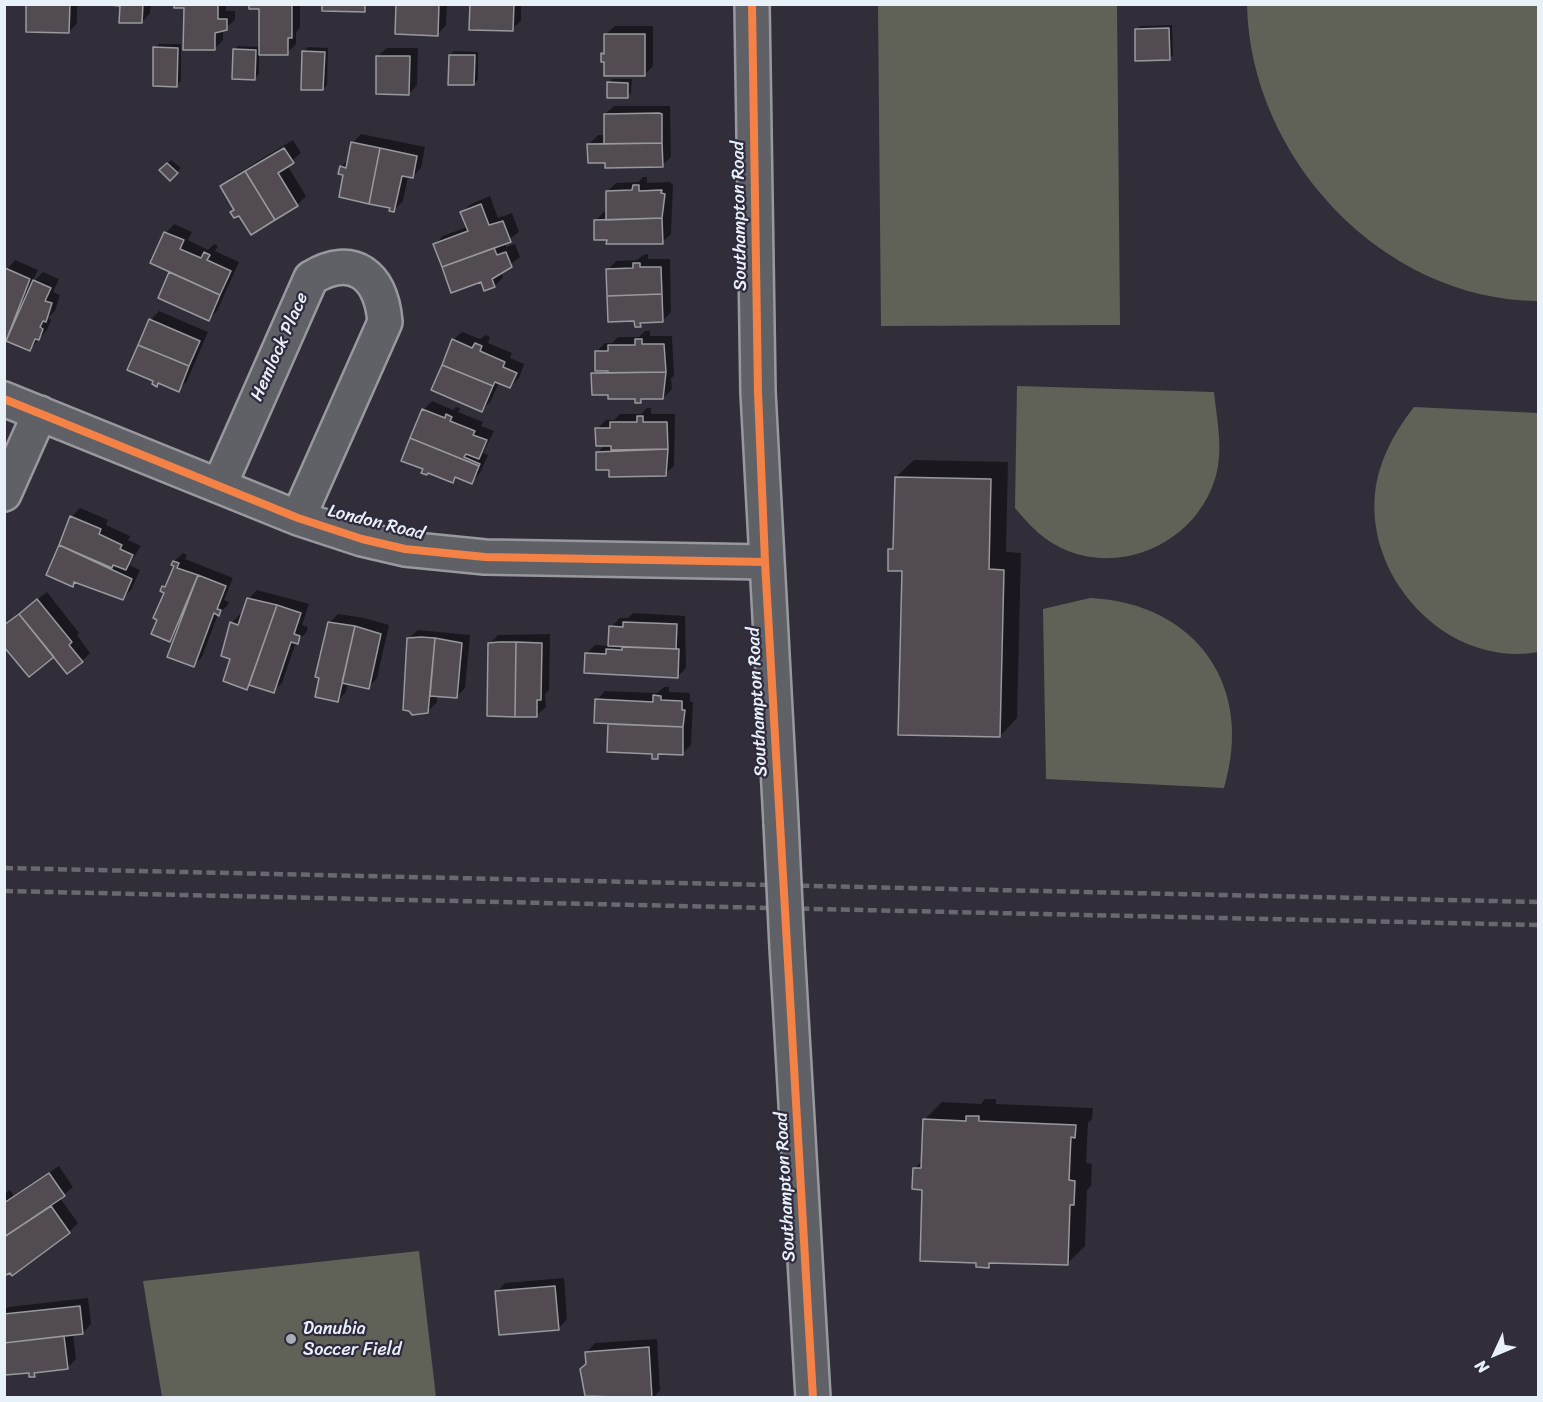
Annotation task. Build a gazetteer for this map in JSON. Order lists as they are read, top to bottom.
{
  "streets": {
    "street": ["Southampton Road", "Hemlock Place", "London Road"]
  },
  "crossings": [
    ["Southampton Road", "London Road"],
    ["Hemlock Place", "London Road"]
  ],
  "places": ["Danubia Soccer Field"],
  "north": "bottom left"
}
